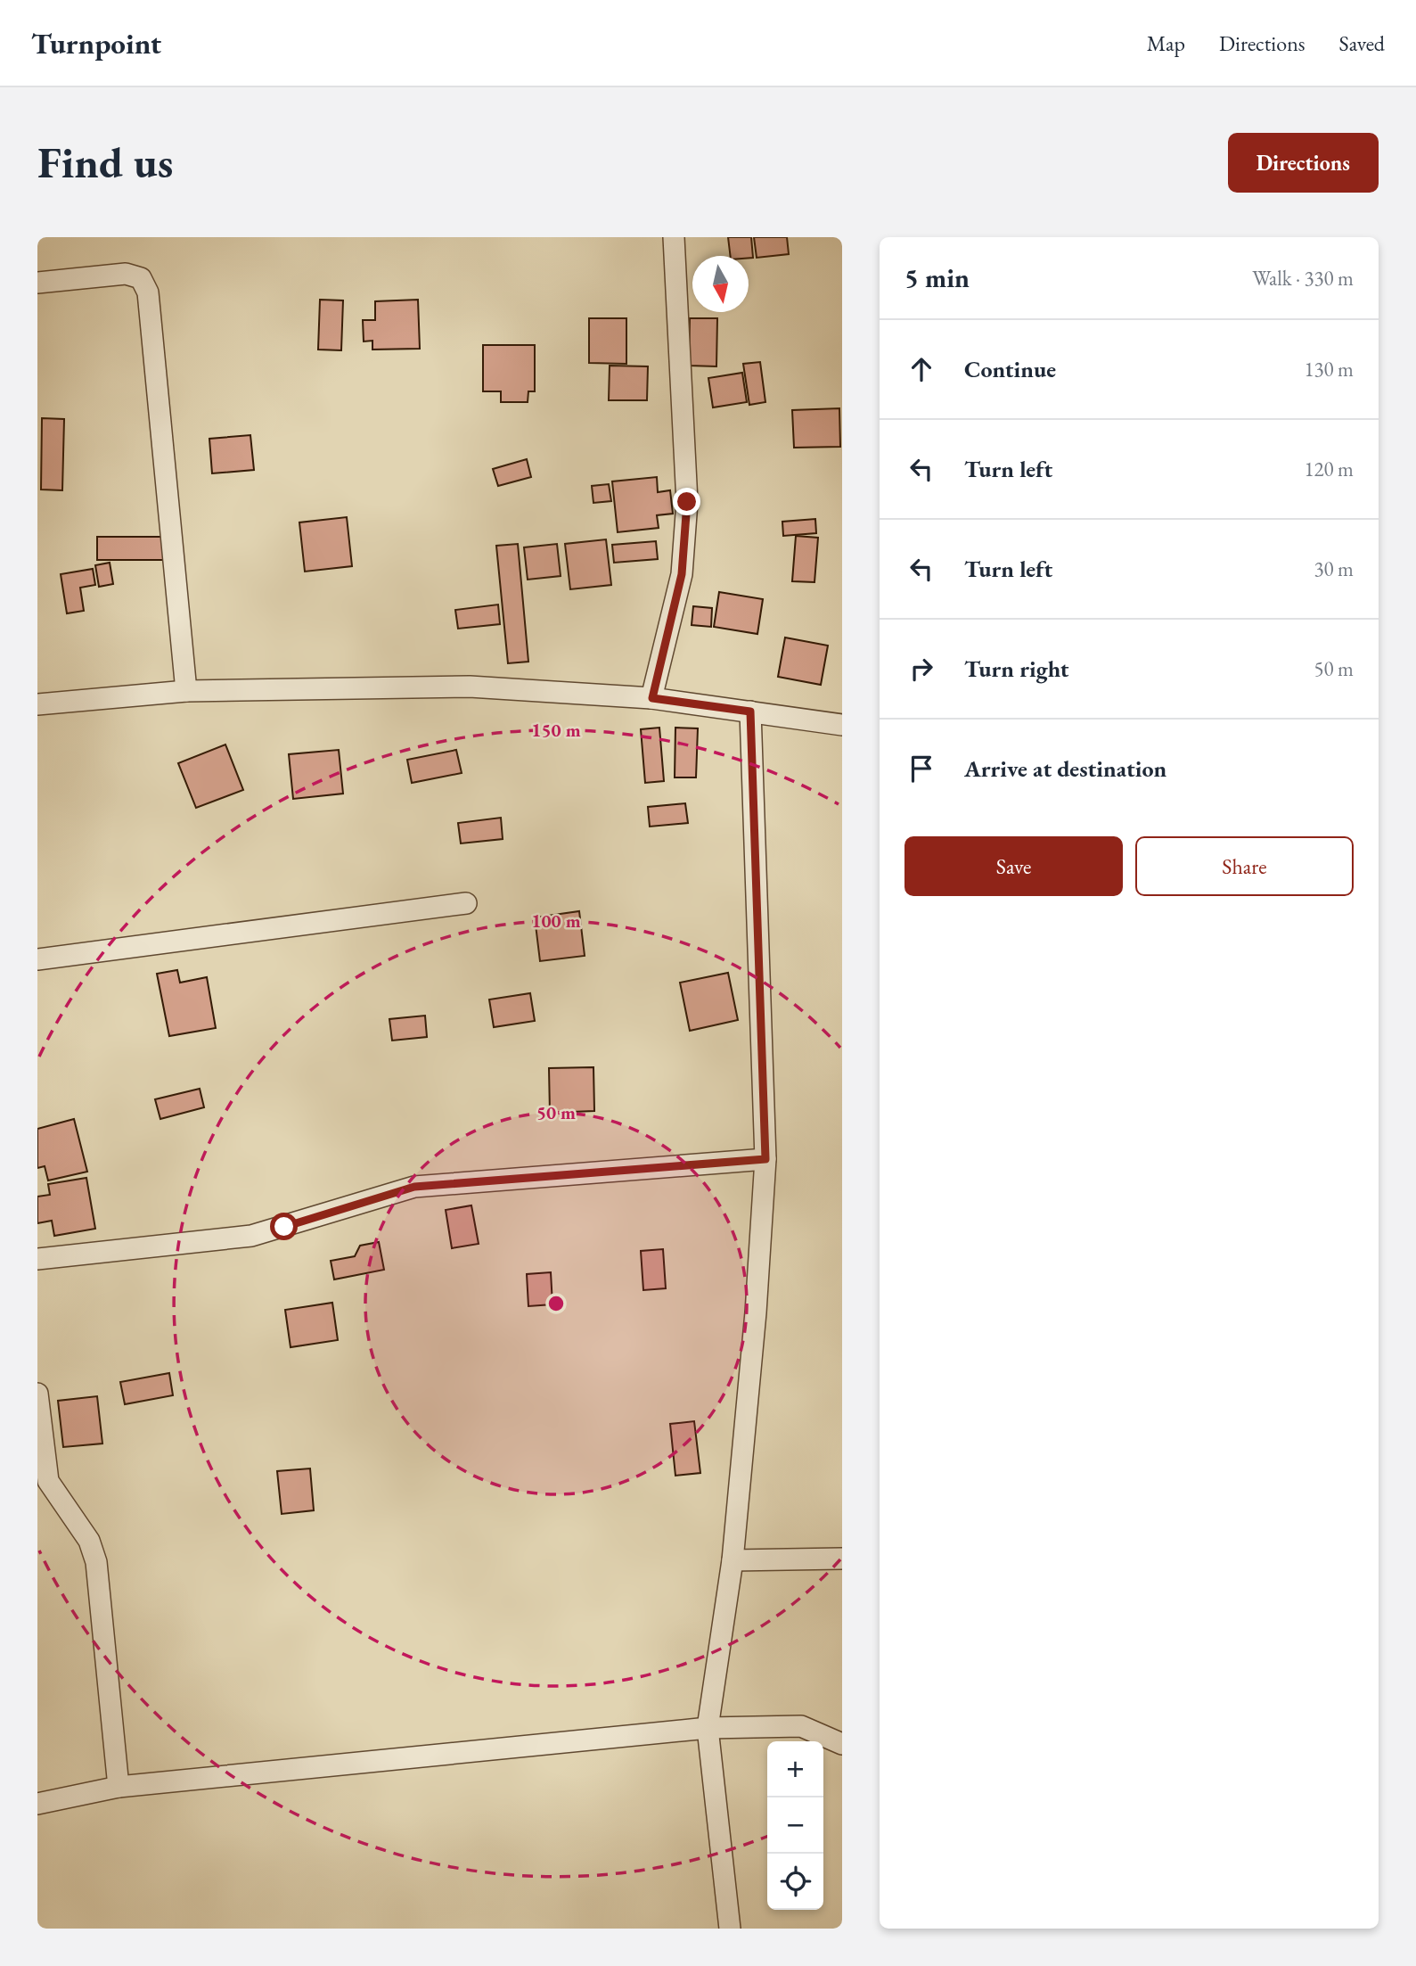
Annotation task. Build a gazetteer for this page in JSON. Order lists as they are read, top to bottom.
{
  "north": "bottom",
  "page": {
    "header": "Turnpoint",
    "nav": ["Map", "Directions", "Saved"],
    "buttons": [
      "Directions",
      ["Save", "Share"]
    ],
    "title": "Find us",
    "heading": ["5 min", "Walk · 330 m"],
    "list": [
      ["Continue", "130 m"],
      ["Turn left", "120 m"],
      ["Turn left", "30 m"],
      ["Turn right", "50 m"],
      "Arrive at destination"
    ],
    "map_buttons": ["+", "−"]
  },
  "rings": ["150 m", "100 m", "50 m"]
}
